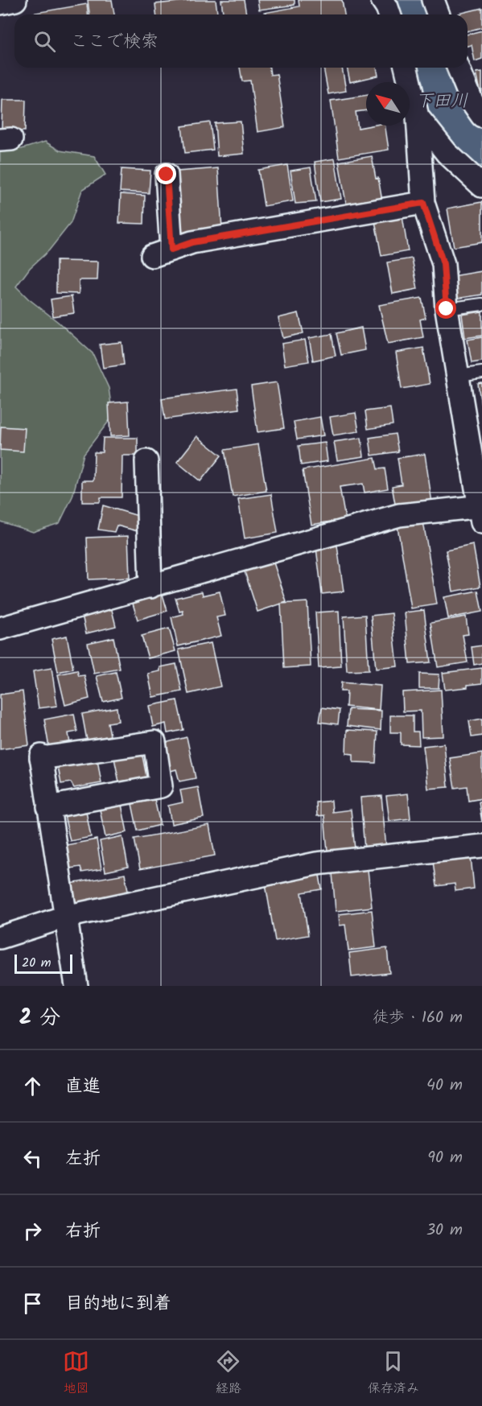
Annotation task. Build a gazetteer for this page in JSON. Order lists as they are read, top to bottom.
{
  "water": ["下田川"],
  "scale_bar": "20 m",
  "north": "top left",
  "page": {
    "search": "ここで検索",
    "scale": "20 m",
    "heading": ["2 分", "徒歩 · 160 m"],
    "list": [
      ["直進", "40 m"],
      ["左折", "90 m"],
      ["右折", "30 m"],
      "目的地に到着"
    ],
    "nav": ["地図", "経路", "保存済み"]
  }
}
